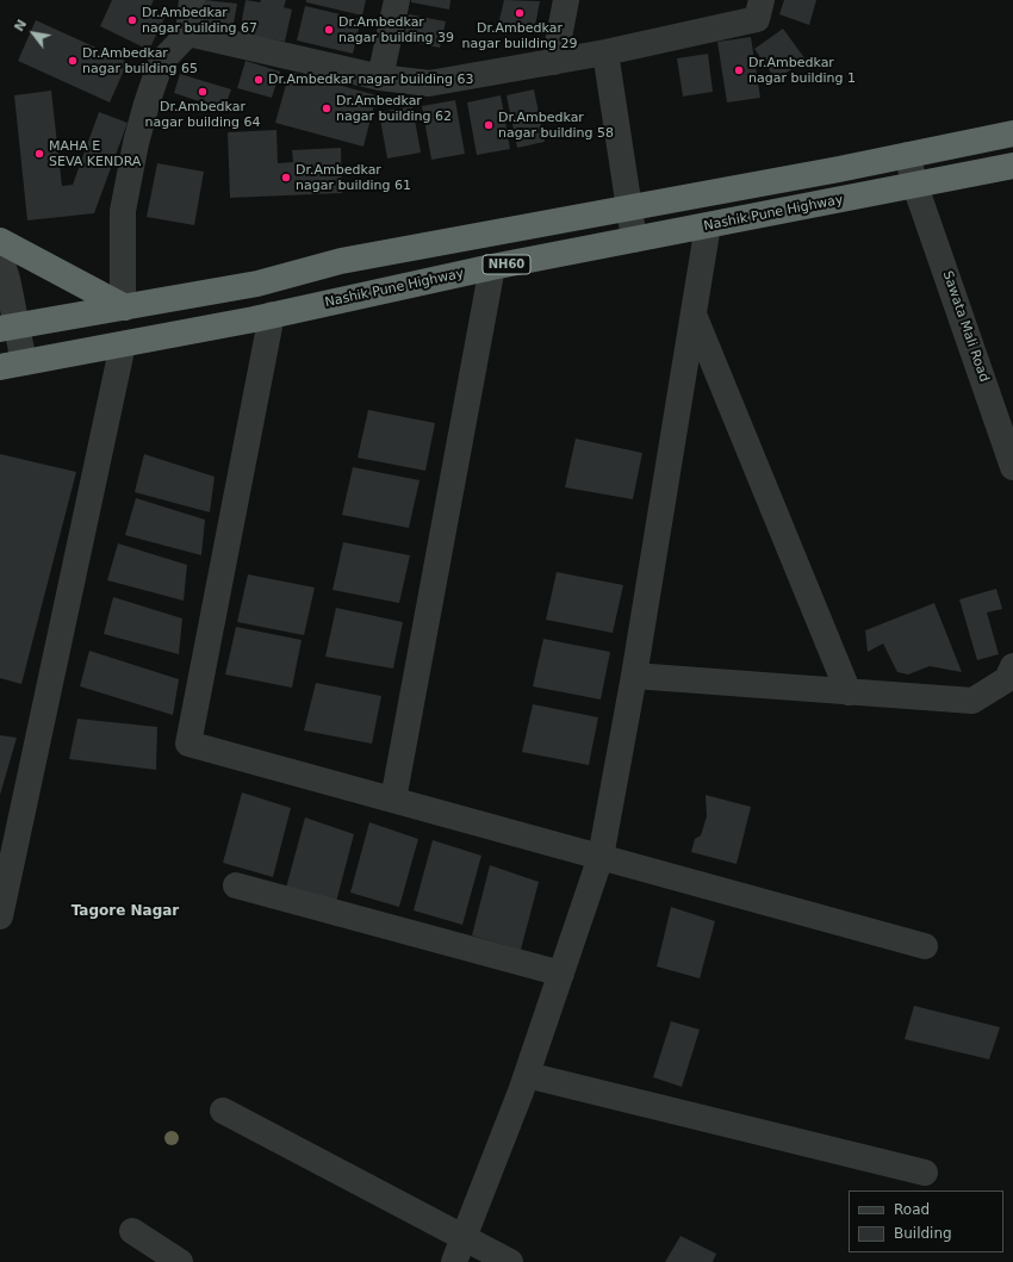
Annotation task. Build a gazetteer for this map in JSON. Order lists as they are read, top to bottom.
{
  "streets": {
    "highway": ["Nashik Pune Highway", "NH60"],
    "street": ["Sawata Mali Road"]
  },
  "crossings": [
    ["Nashik Pune Highway", "Sawata Mali Road"]
  ],
  "districts": ["Tagore Nagar"],
  "places": [
    "Dr.Ambedkar nagar building 29",
    "Dr.Ambedkar nagar building 67",
    "Dr.Ambedkar nagar building 39",
    "Dr.Ambedkar nagar building 65",
    "Dr.Ambedkar nagar building 1",
    "Dr.Ambedkar nagar building 63",
    "Dr.Ambedkar nagar building 64",
    "Dr.Ambedkar nagar building 62",
    "Dr.Ambedkar nagar building 58",
    "MAHA E SEVA KENDRA",
    "Dr.Ambedkar nagar building 61"
  ],
  "legend": ["Road", "Building"],
  "north": "top left"
}
